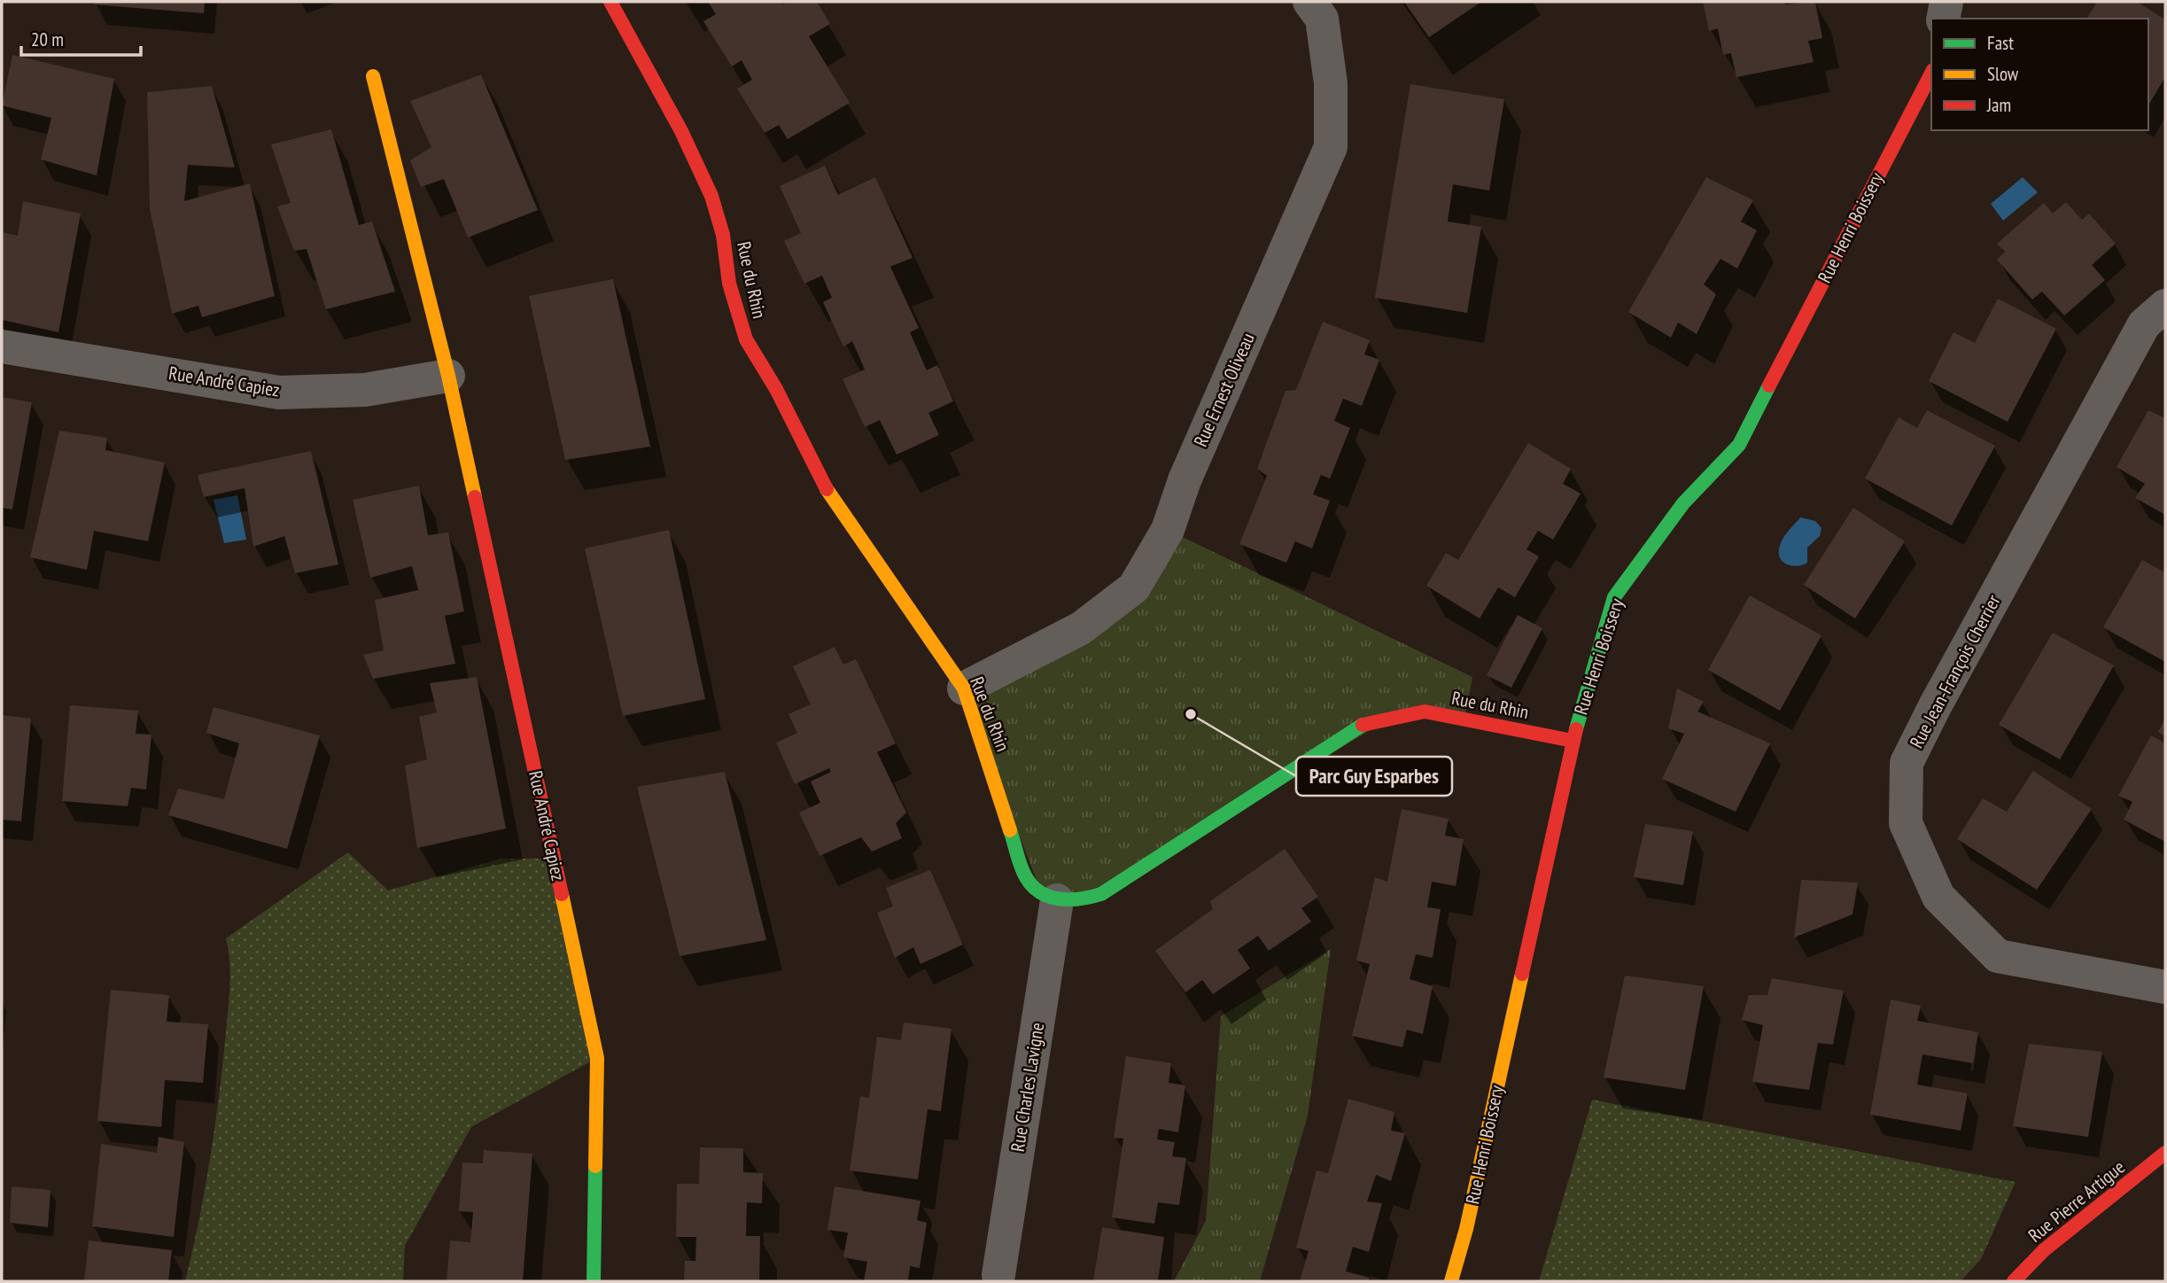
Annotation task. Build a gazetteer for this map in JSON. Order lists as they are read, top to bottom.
{
  "streets": {
    "street": [
      "Rue Henri Boissery",
      "Rue du Rhin",
      "Rue André Capiez",
      "Rue Ernest Oliveau",
      "Rue Jean-François Cherrier",
      "Rue Charles Lavigne",
      "Rue Pierre Artigue"
    ]
  },
  "crossings": [
    ["Rue Henri Boissery", "Rue du Rhin"],
    ["Rue du Rhin", "Rue Ernest Oliveau"],
    ["Rue du Rhin", "Rue Charles Lavigne"]
  ],
  "places": ["Parc Guy Esparbes"],
  "legend": ["Fast", "Slow", "Jam"],
  "scale_bar": "20 m"
}
